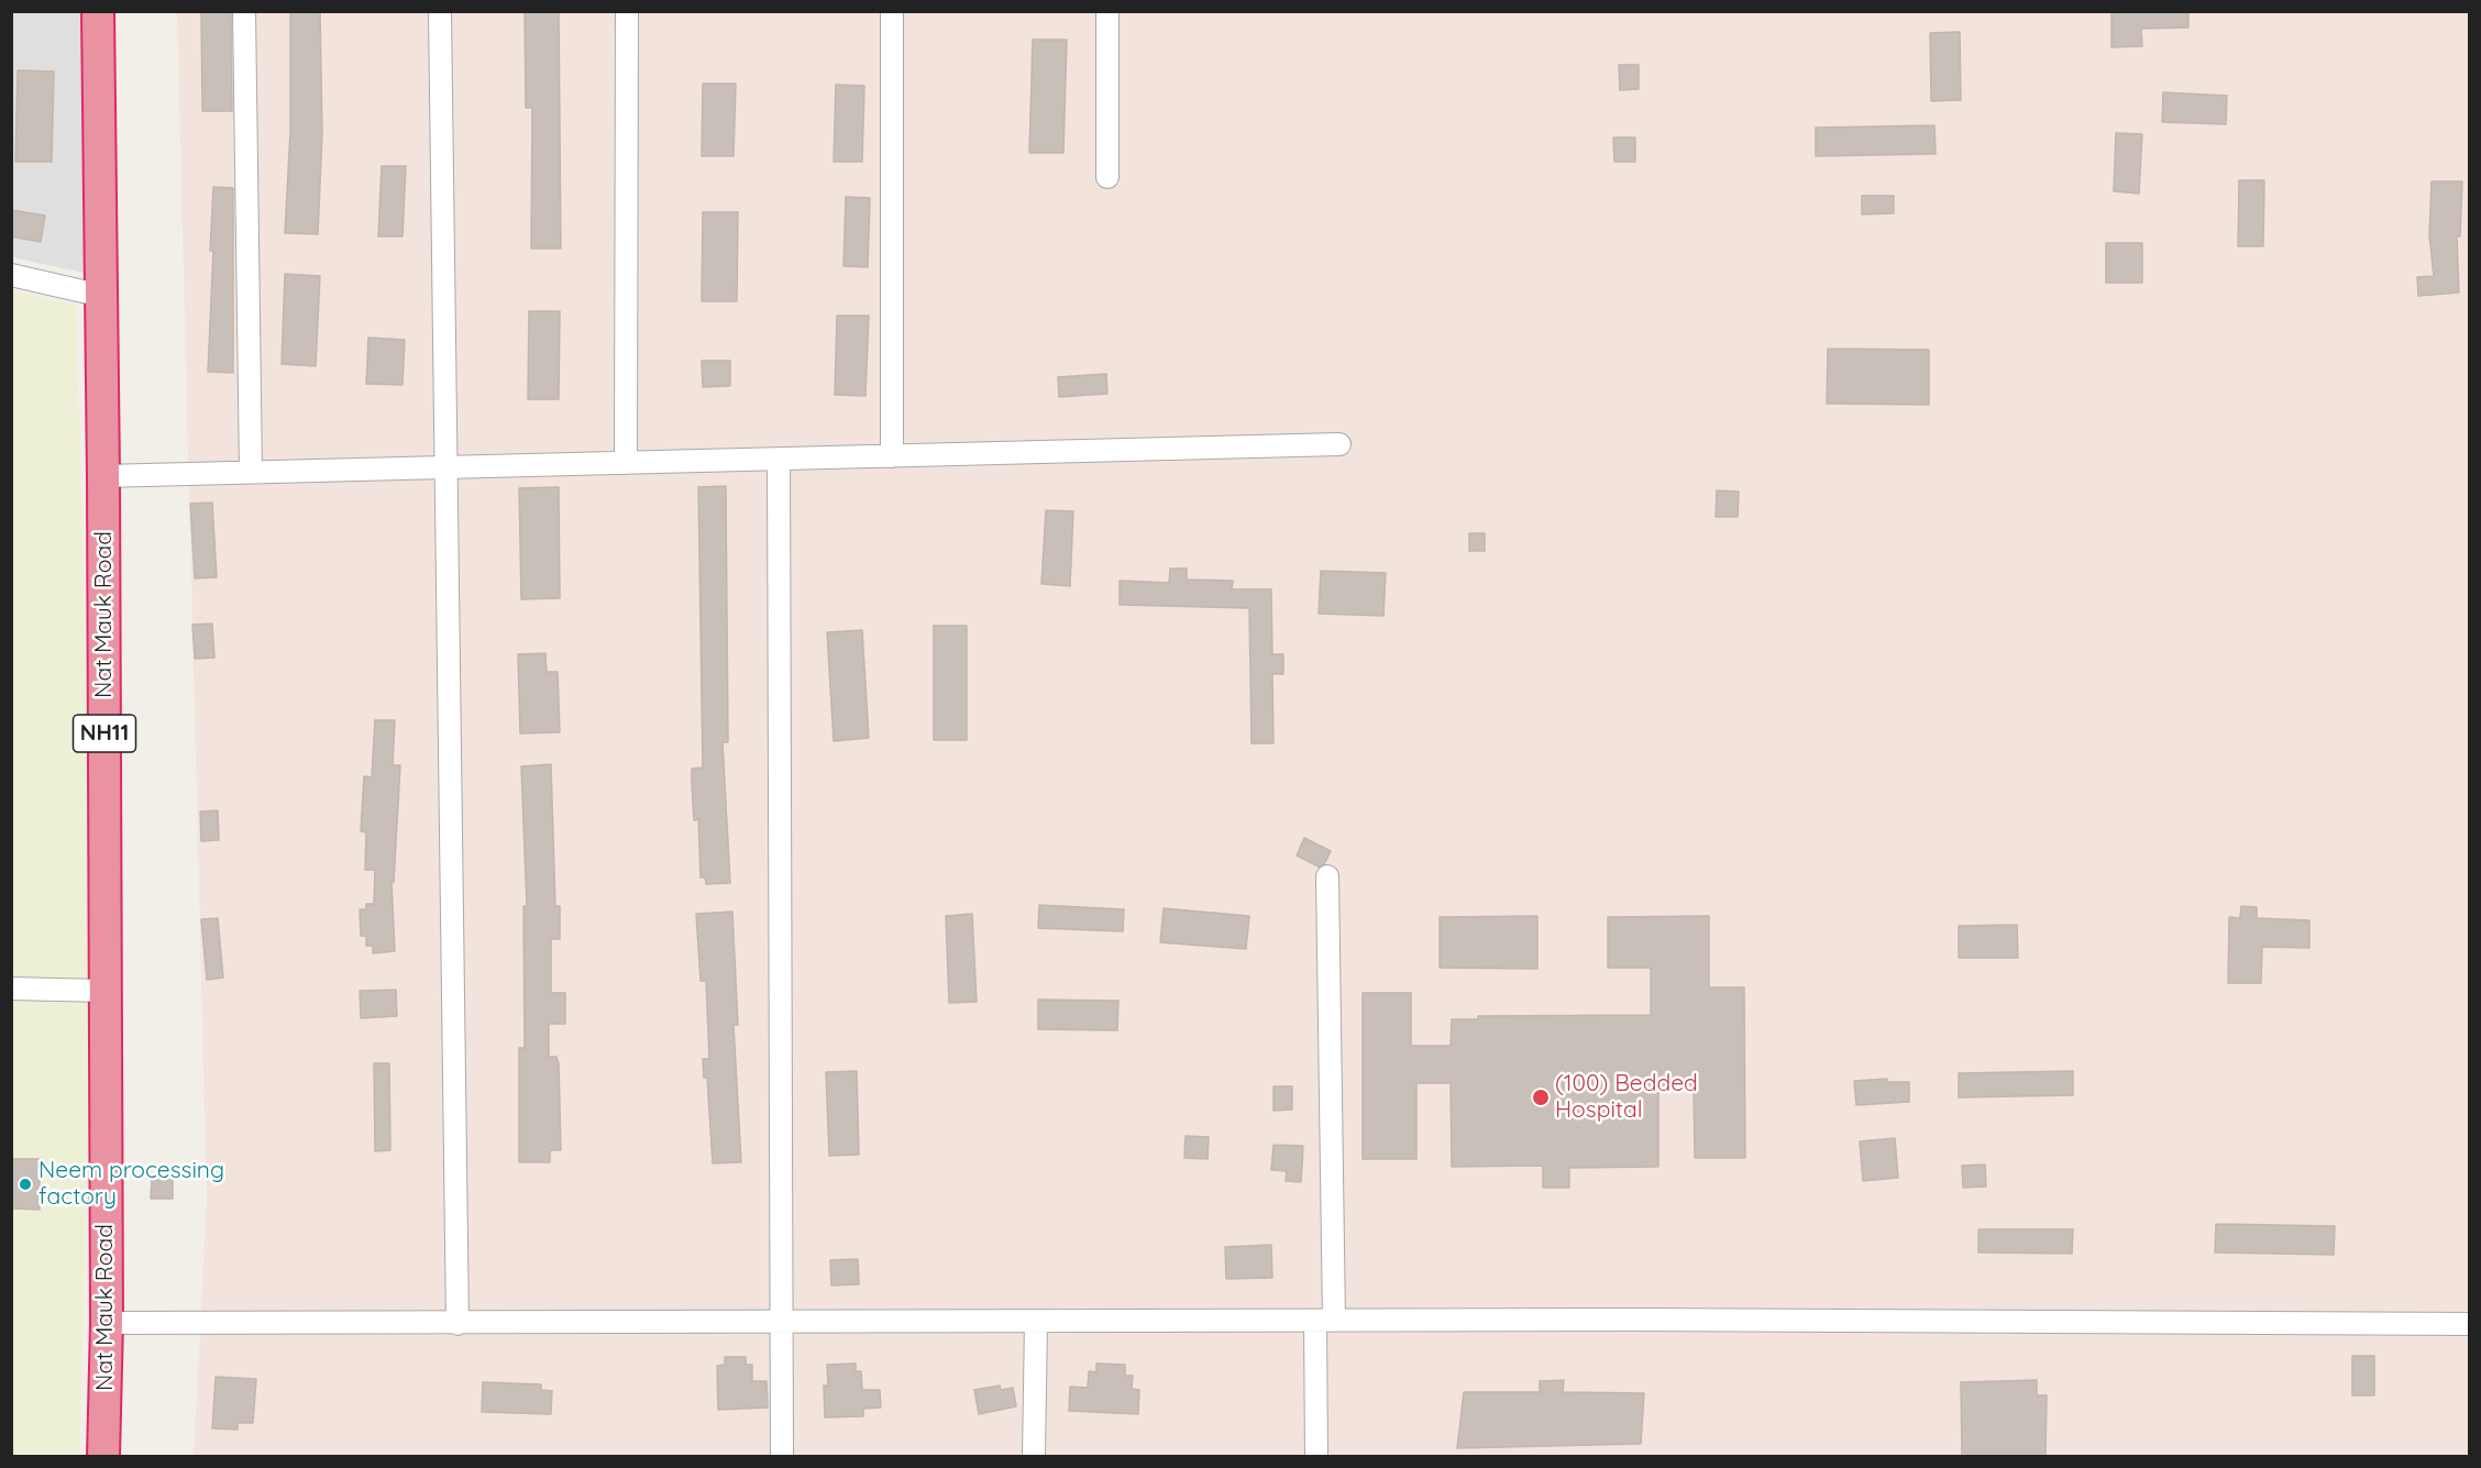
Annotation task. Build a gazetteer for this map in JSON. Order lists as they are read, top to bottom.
{
  "streets": {
    "highway": ["Nat Mauk Road", "NH11"]
  },
  "places": ["(100) Bedded Hospital", "Neem processing factory"]
}
